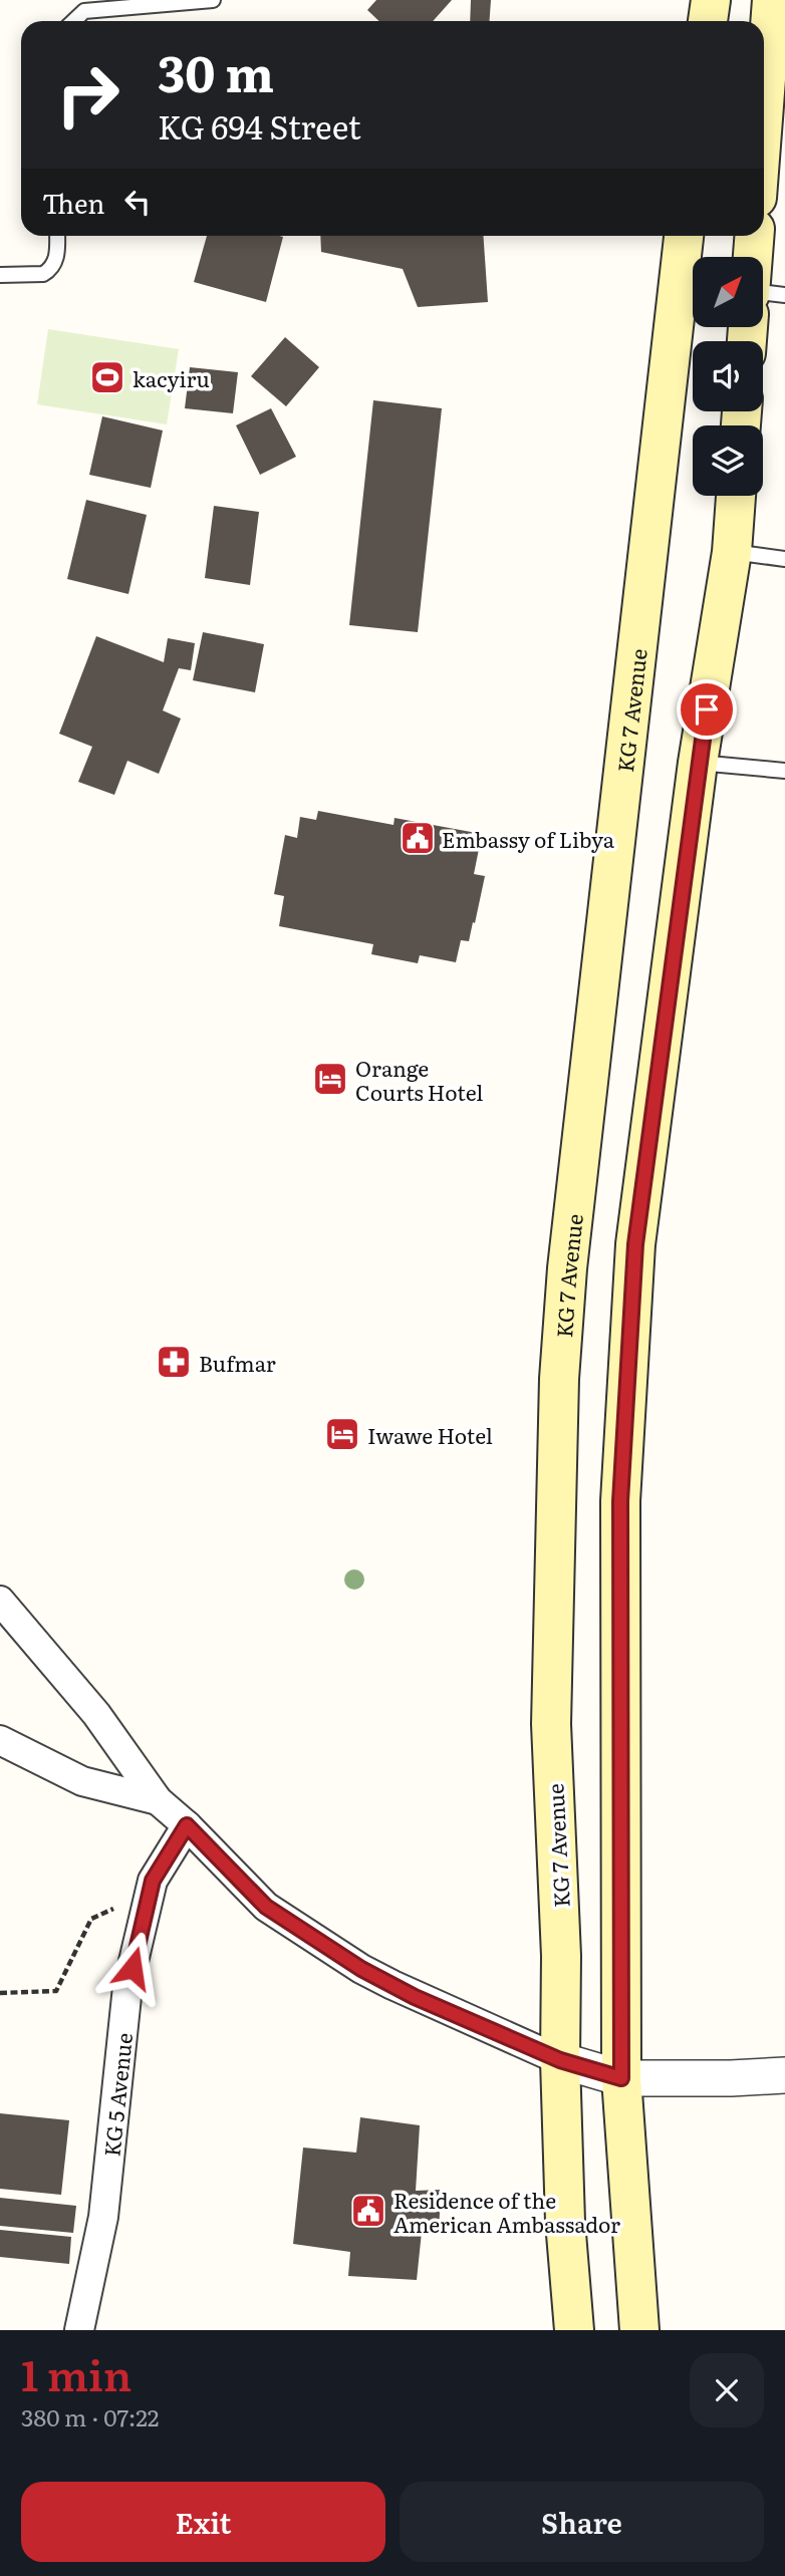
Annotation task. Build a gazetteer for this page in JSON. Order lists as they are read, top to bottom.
{
  "streets": {
    "main road": ["KG 7 Avenue"],
    "street": ["KG 5 Avenue"]
  },
  "places": {
    "sports": ["kacyiru"],
    "public building": ["Embassy of Libya", "Residence of the American Ambassador"],
    "hotel": ["Orange Courts Hotel", "Iwawe Hotel"],
    "pharmacy": ["Bufmar"]
  },
  "north": "top right",
  "page": {
    "turn": ["30 m", "KG 694 Street"],
    "then": "Then",
    "heading": ["1 min", "380 m · 07:22"],
    "buttons": ["Exit", "Share"]
  }
}
